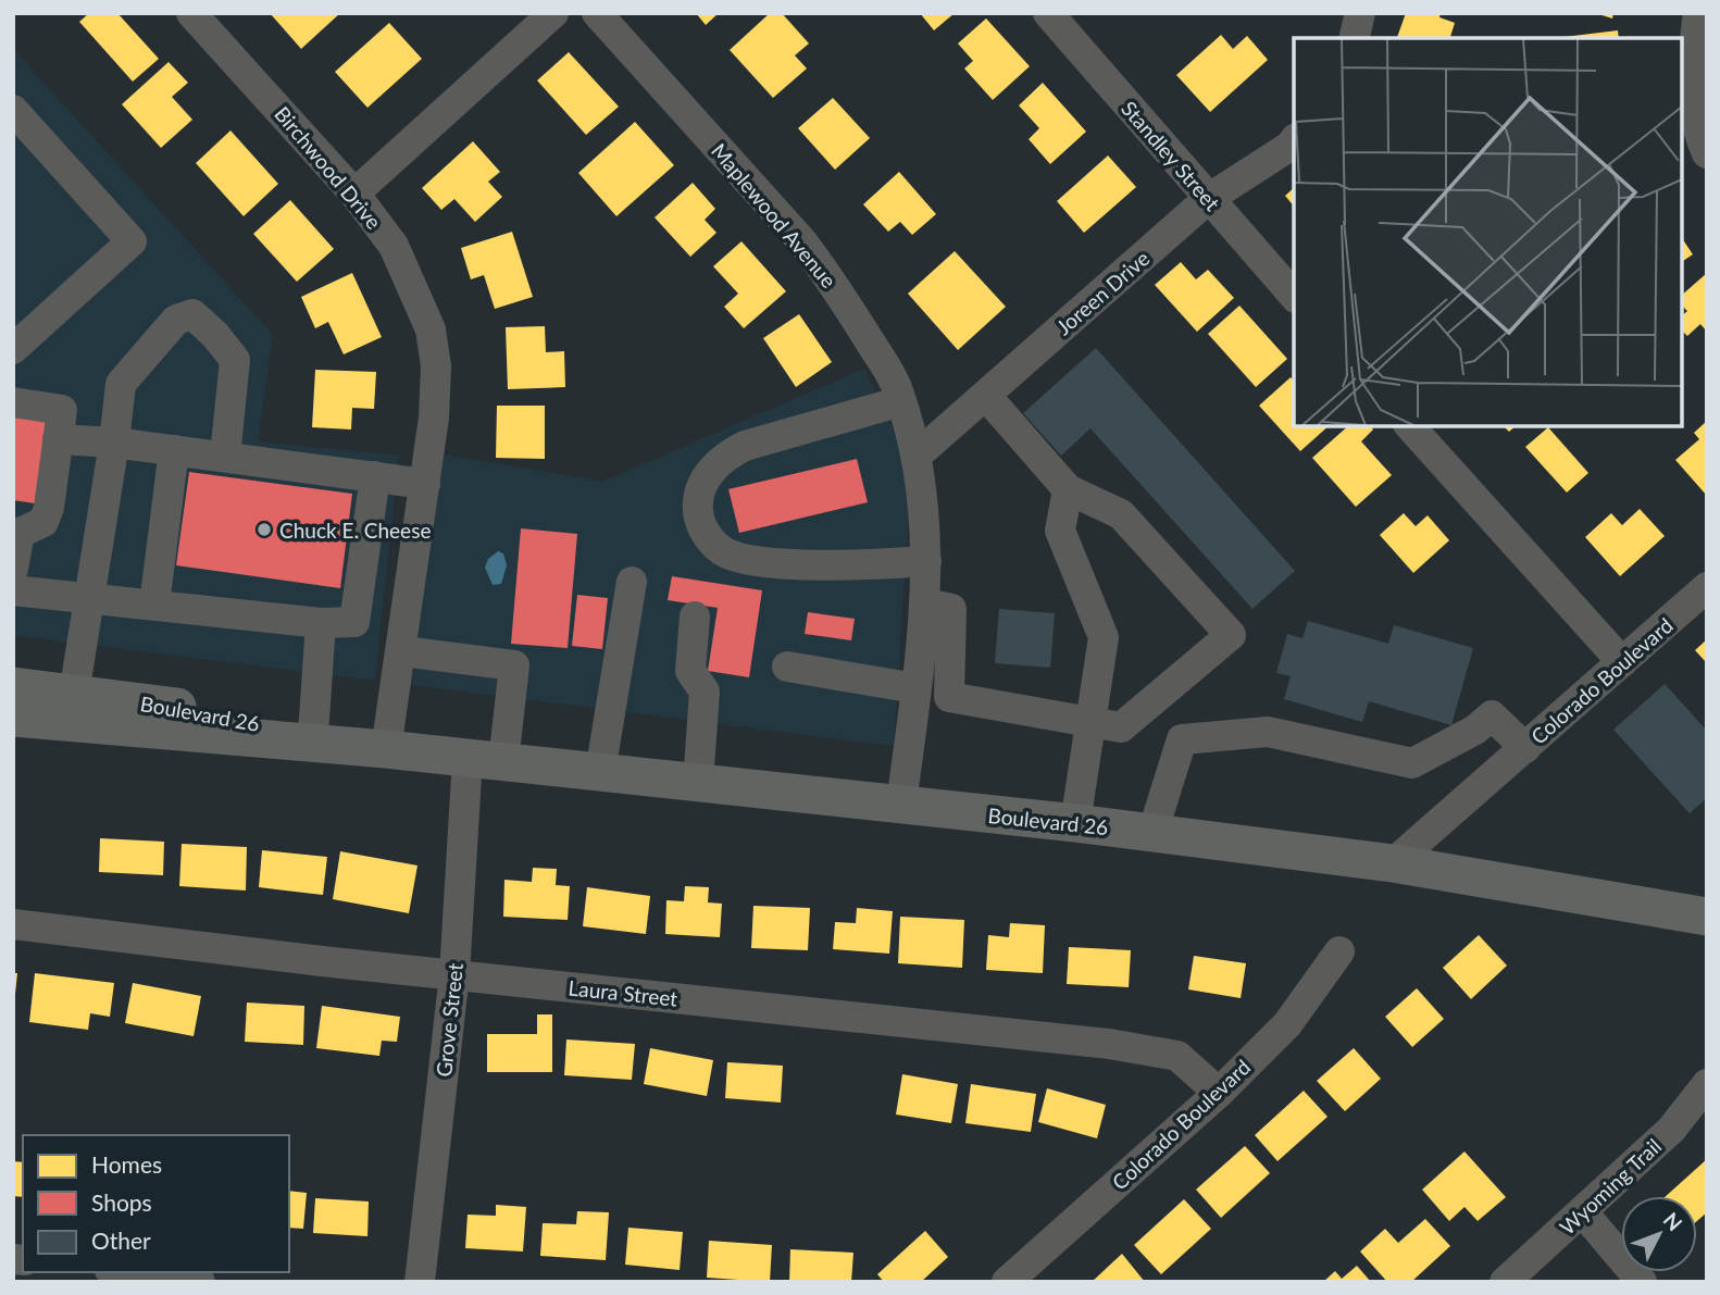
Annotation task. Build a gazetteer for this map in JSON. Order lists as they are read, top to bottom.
{
  "streets": {
    "main road": ["Boulevard 26"],
    "street": [
      "Standley Street",
      "Birchwood Drive",
      "Maplewood Avenue",
      "Joreen Drive",
      "Colorado Boulevard",
      "Laura Street",
      "Grove Street",
      "Wyoming Trail"
    ]
  },
  "crossings": [
    ["Standley Street", "Joreen Drive"],
    ["Birchwood Drive", "Boulevard 26"],
    ["Birchwood Drive", "Grove Street"],
    ["Maplewood Avenue", "Joreen Drive"],
    ["Maplewood Avenue", "Boulevard 26"],
    ["Colorado Boulevard", "Boulevard 26"],
    ["Colorado Boulevard", "Laura Street"],
    ["Boulevard 26", "Grove Street"],
    ["Laura Street", "Grove Street"]
  ],
  "places": ["Chuck E. Cheese"],
  "legend": ["Homes", "Shops", "Other"],
  "north": "top right"
}
